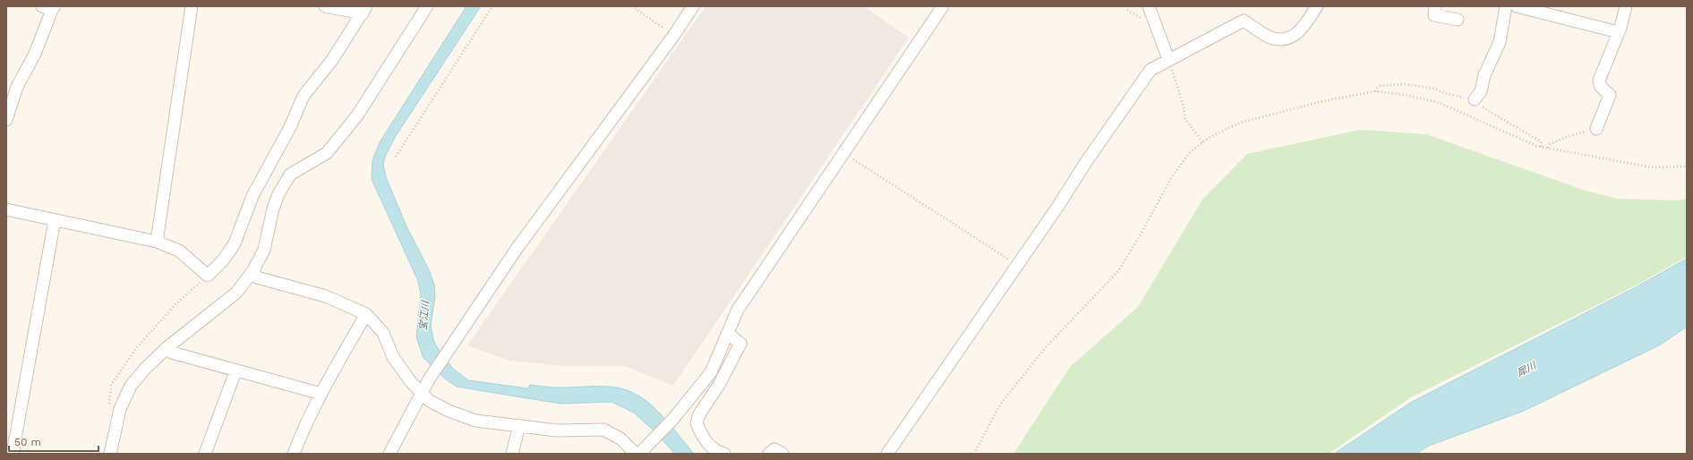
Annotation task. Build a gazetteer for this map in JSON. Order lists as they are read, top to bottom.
{
  "water": ["宝江川", "犀川"],
  "scale_bar": "50 m"
}
